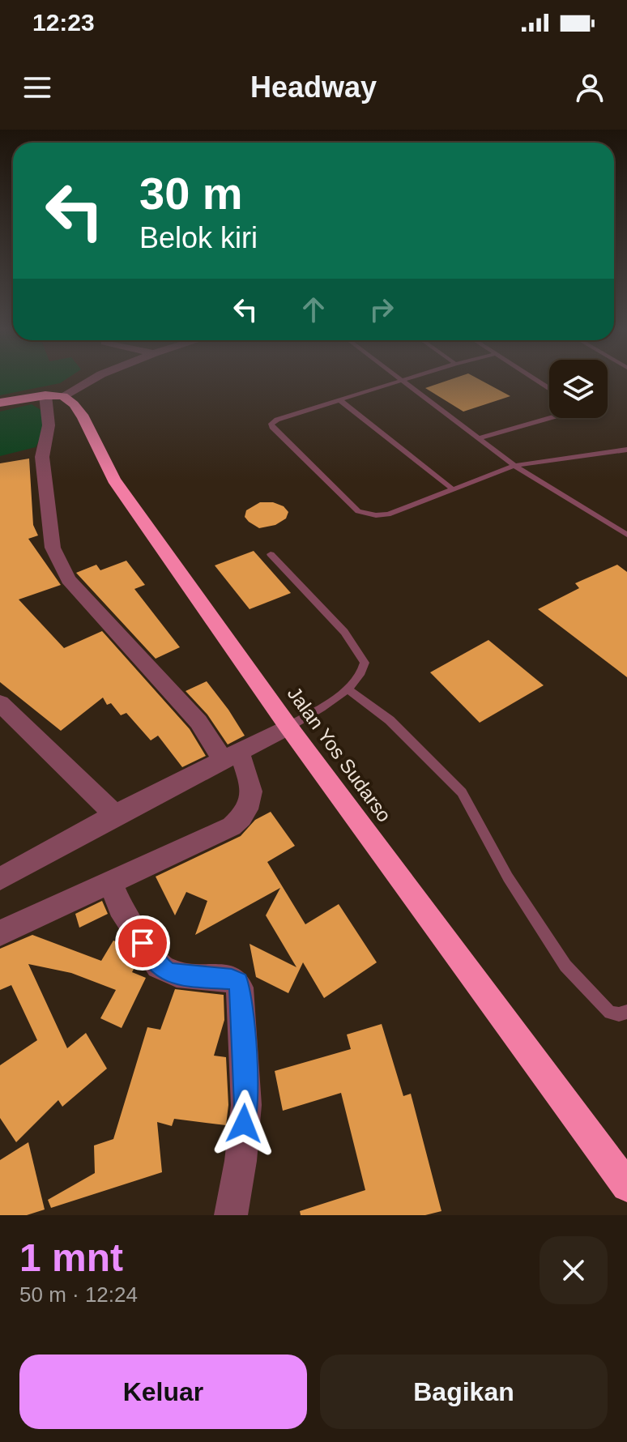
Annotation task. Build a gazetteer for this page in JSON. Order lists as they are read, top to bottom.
{
  "streets": {
    "highway": ["Jalan Yos Sudarso"]
  },
  "page": {
    "status": "12:23",
    "header": "Headway",
    "turn": ["30 m", "Belok kiri"],
    "heading": ["1 mnt", "50 m · 12:24"],
    "buttons": ["Keluar", "Bagikan"]
  }
}
